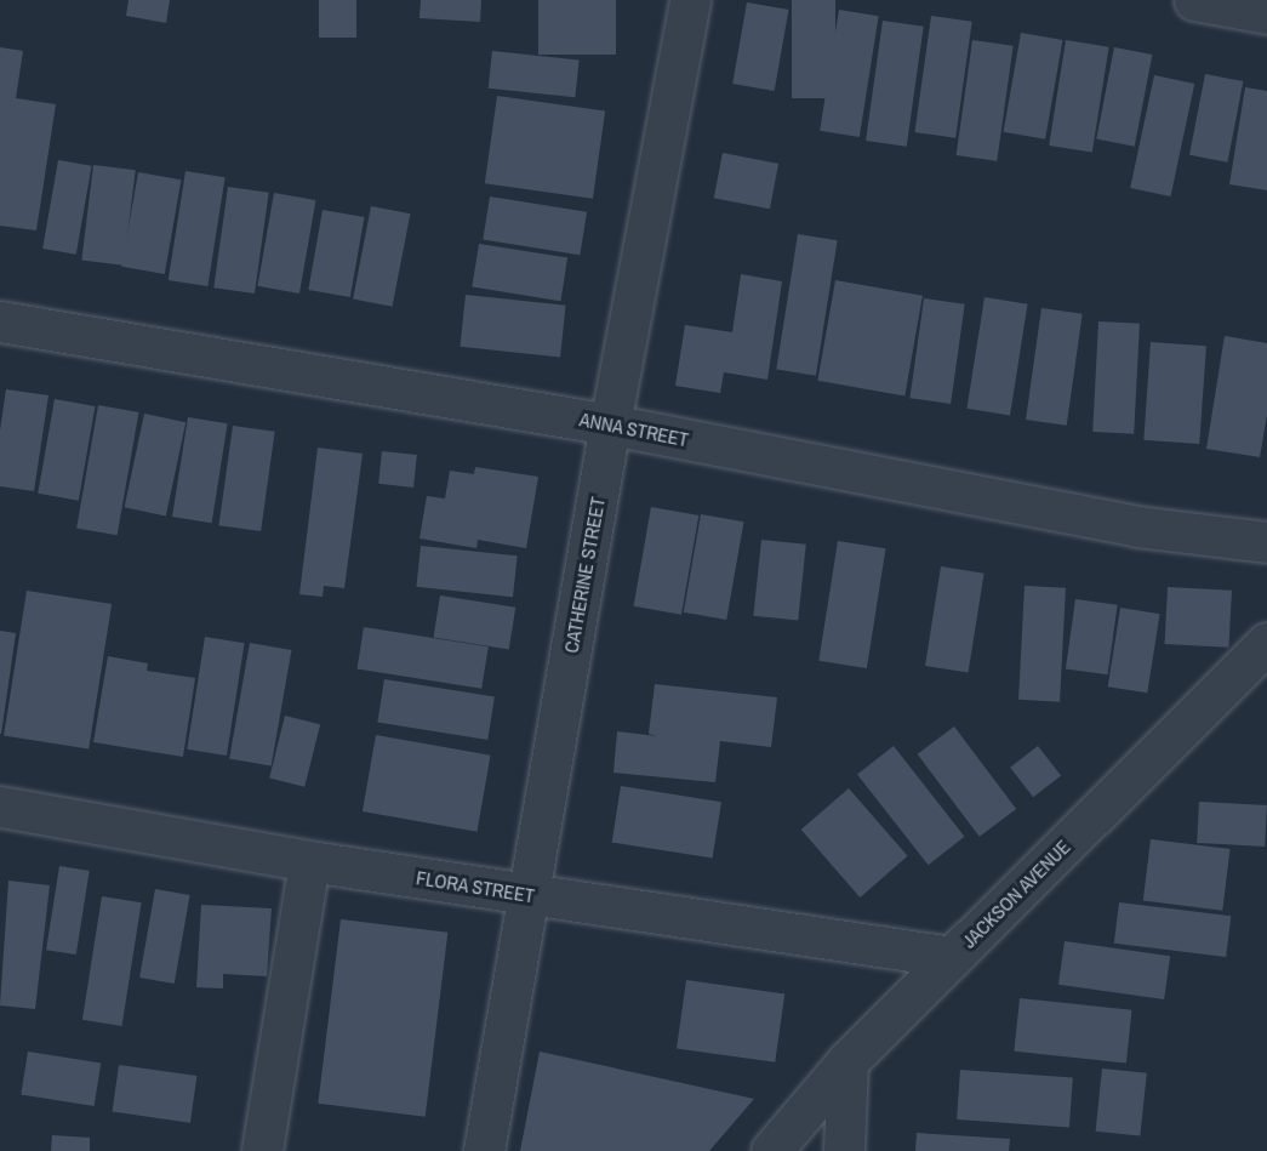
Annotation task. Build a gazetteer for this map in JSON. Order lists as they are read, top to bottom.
{
  "streets": {
    "street": [
      "ANNA STREET",
      "CATHERINE STREET",
      "FLORA STREET",
      "JACKSON AVENUE"
    ]
  },
  "crossings": [
    ["ANNA STREET", "CATHERINE STREET"],
    ["CATHERINE STREET", "FLORA STREET"],
    ["FLORA STREET", "JACKSON AVENUE"]
  ]
}
